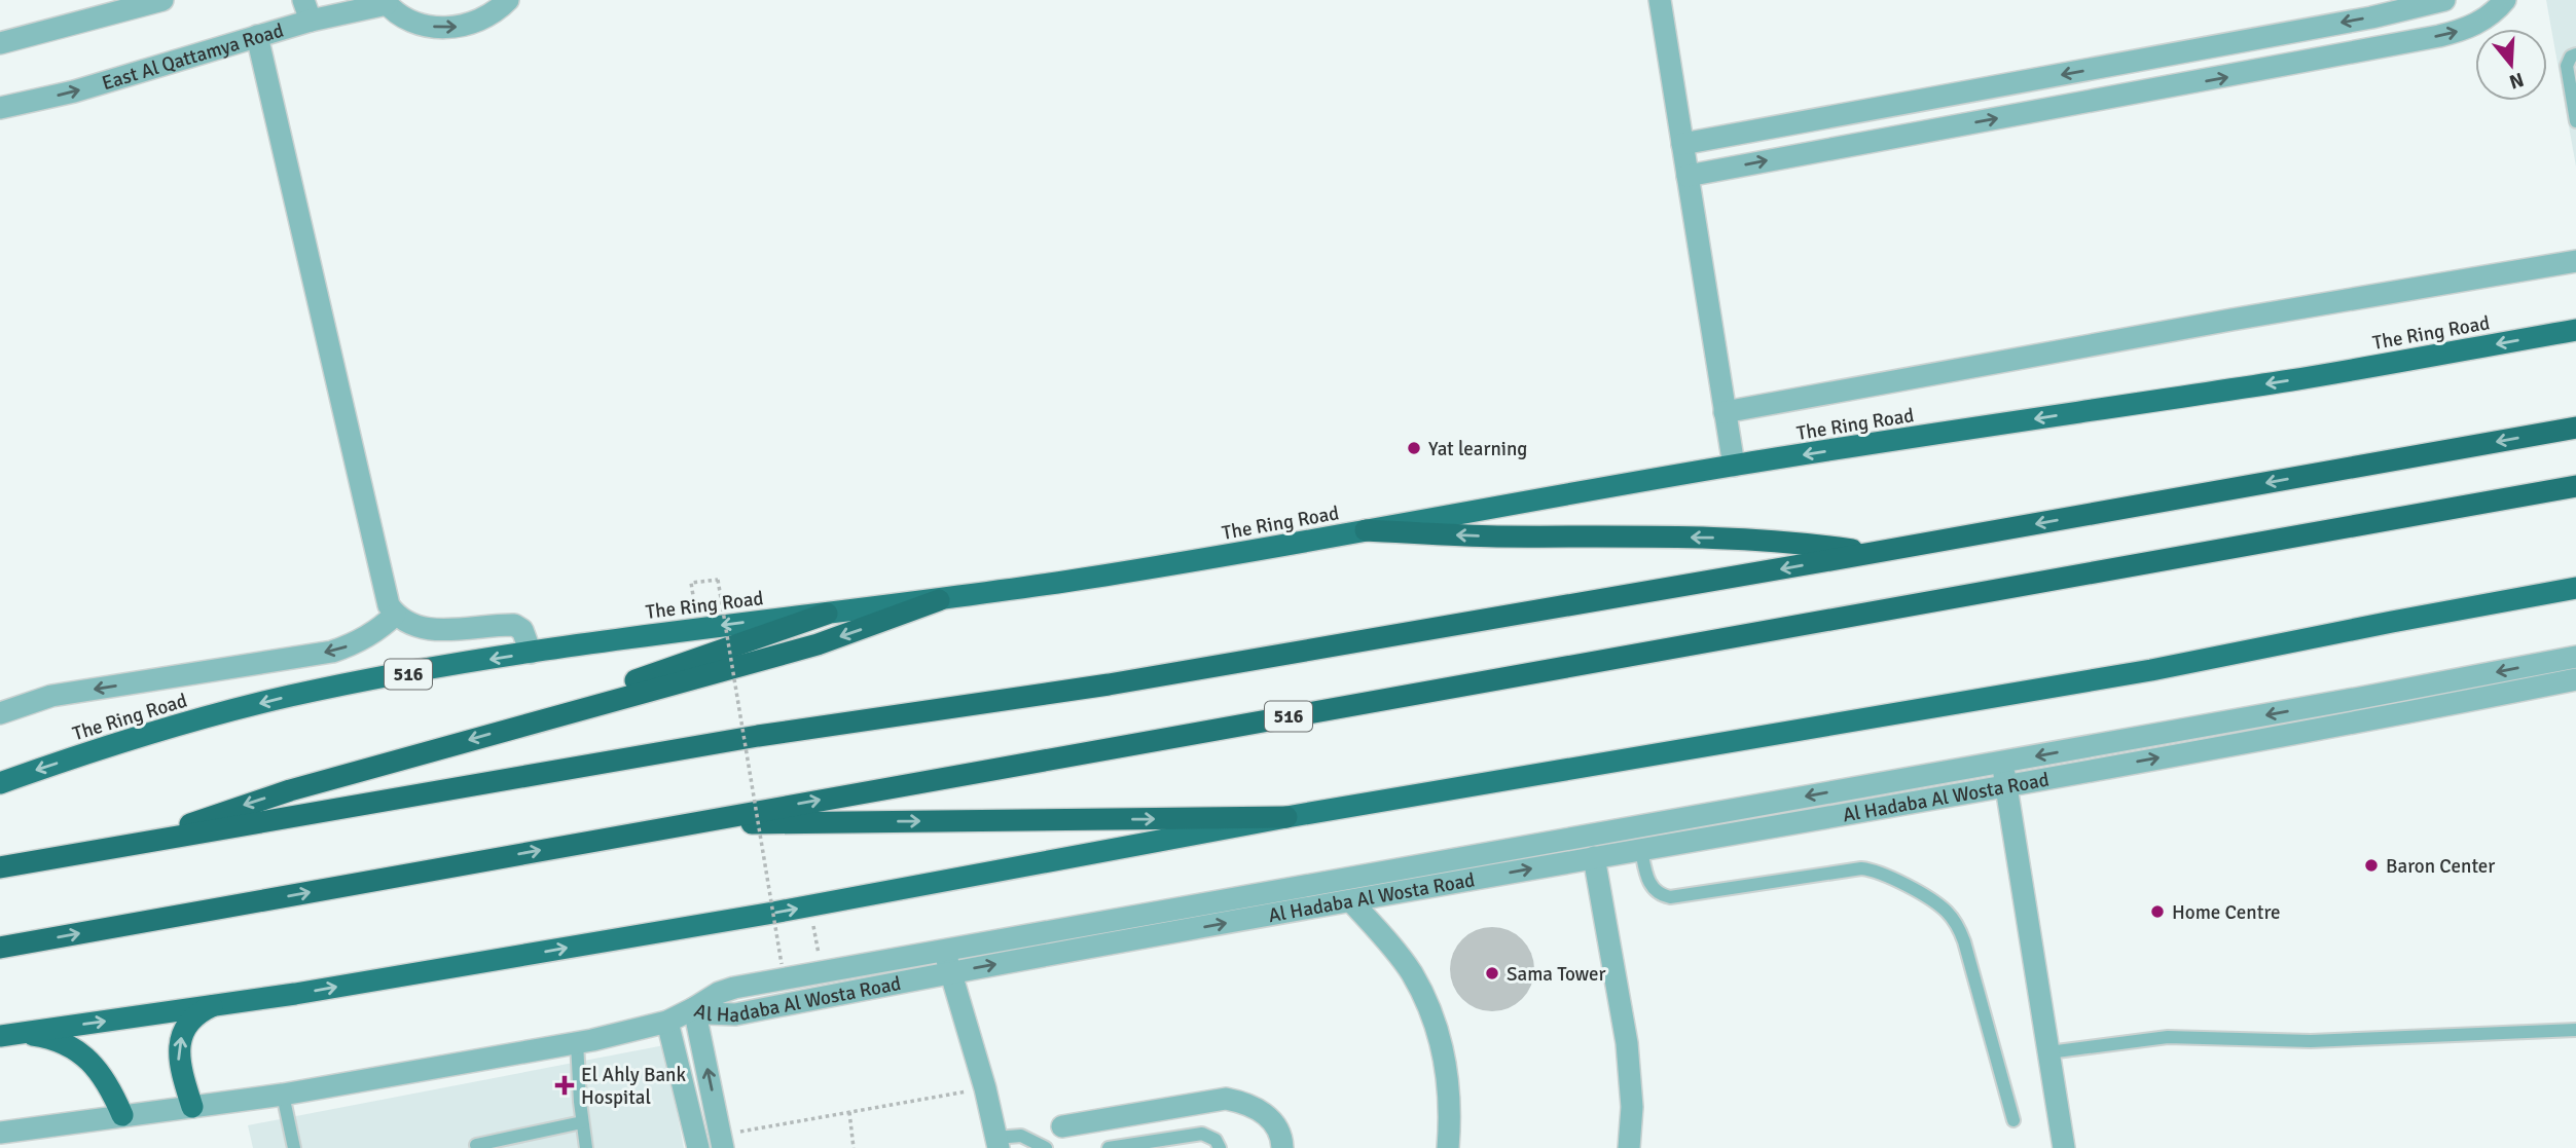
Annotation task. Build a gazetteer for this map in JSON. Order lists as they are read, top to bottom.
{
  "streets": {
    "highway": ["The Ring Road", "516"],
    "street": ["East Al Qattamya Road", "Al Hadaba Al Wosta Road"]
  },
  "crossings": [
    ["The Ring Road", "516"]
  ],
  "places": {
    "other": [
      "Yat learning",
      "Baron Center",
      "Home Centre",
      "Sama Tower"
    ],
    "health": ["El Ahly Bank Hospital"]
  },
  "north": "bottom"
}
